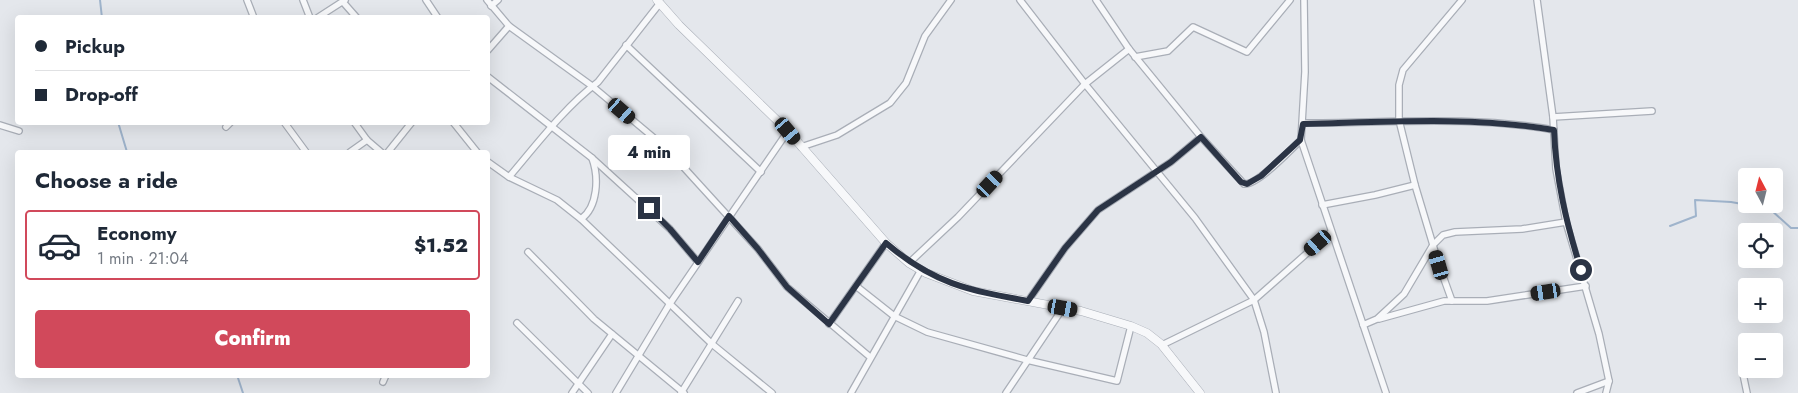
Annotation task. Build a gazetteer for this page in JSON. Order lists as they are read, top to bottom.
{
  "north": "top",
  "page": {
    "banner": ["Pickup", "Drop-off"],
    "bubble": "4 min",
    "heading": "Choose a ride",
    "map_buttons": ["+", "−"],
    "list": [
      {
        "name": "Economy",
        "note": "1 min · 21:04",
        "value": "$1.52"
      }
    ],
    "buttons": "Confirm"
  }
}
